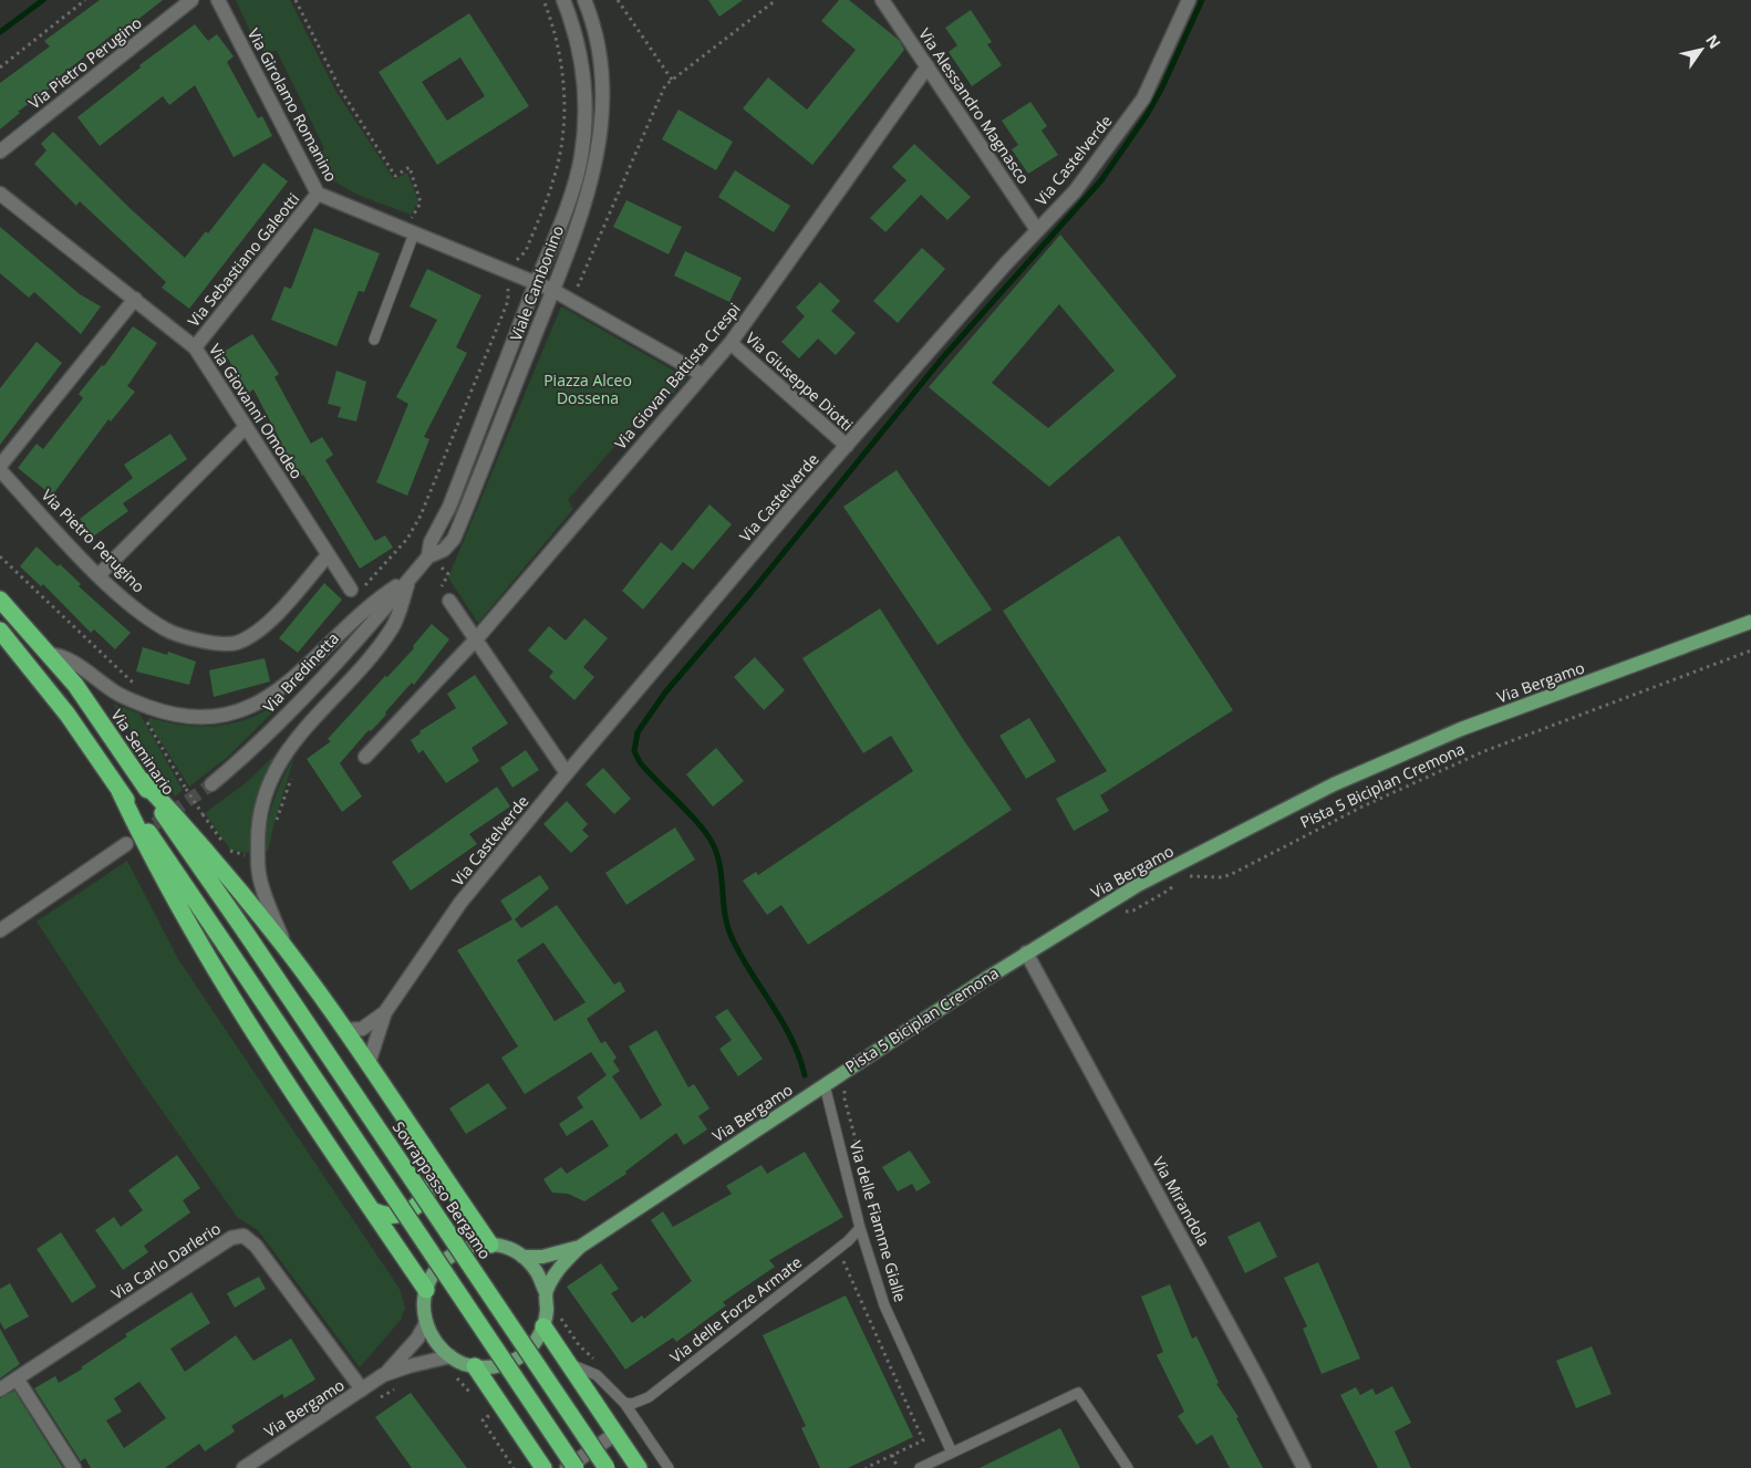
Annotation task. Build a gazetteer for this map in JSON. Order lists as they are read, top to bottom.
{
  "streets": {
    "highway": ["Via Seminario", "Sovrappasso Bergamo"],
    "main road": ["Via Bergamo"],
    "street": [
      "Via Pietro Perugino",
      "Via Girolamo Romanino",
      "Via Alessandro Magnasco",
      "Via Castelverde",
      "Via Sebastiano Galeotti",
      "Viale Cambonino",
      "Via Giovan Battista Crespi",
      "Via Giuseppe Diotti",
      "Via Giovanni Omodeo",
      "Via Bredinetta",
      "Via Mirandola",
      "Via Carlo Darlerio"
    ],
    "lane": ["Via delle Fiamme Gialle", "Via delle Forze Armate"],
    "path": ["Pista 5 Biciplan Cremona"]
  },
  "crossings": [
    ["Via Pietro Perugino", "Via Giovanni Omodeo"],
    ["Via Girolamo Romanino", "Via Sebastiano Galeotti"],
    ["Via Girolamo Romanino", "Viale Cambonino"],
    ["Via Alessandro Magnasco", "Via Castelverde"],
    ["Via Alessandro Magnasco", "Via Giovan Battista Crespi"],
    ["Via Castelverde", "Via Giuseppe Diotti"],
    ["Via Sebastiano Galeotti", "Via Giovanni Omodeo"],
    ["Viale Cambonino", "Via Bredinetta"],
    ["Via Giovan Battista Crespi", "Via Giuseppe Diotti"],
    ["Via Bergamo", "Via Mirandola"],
    ["Via Bergamo", "Via delle Fiamme Gialle"],
    ["Via Bergamo", "Via Carlo Darlerio"],
    ["Via Seminario", "Sovrappasso Bergamo"],
    ["Via delle Fiamme Gialle", "Via delle Forze Armate"]
  ],
  "parks": ["Piazza Alceo Dossena"],
  "north": "top right"
}
